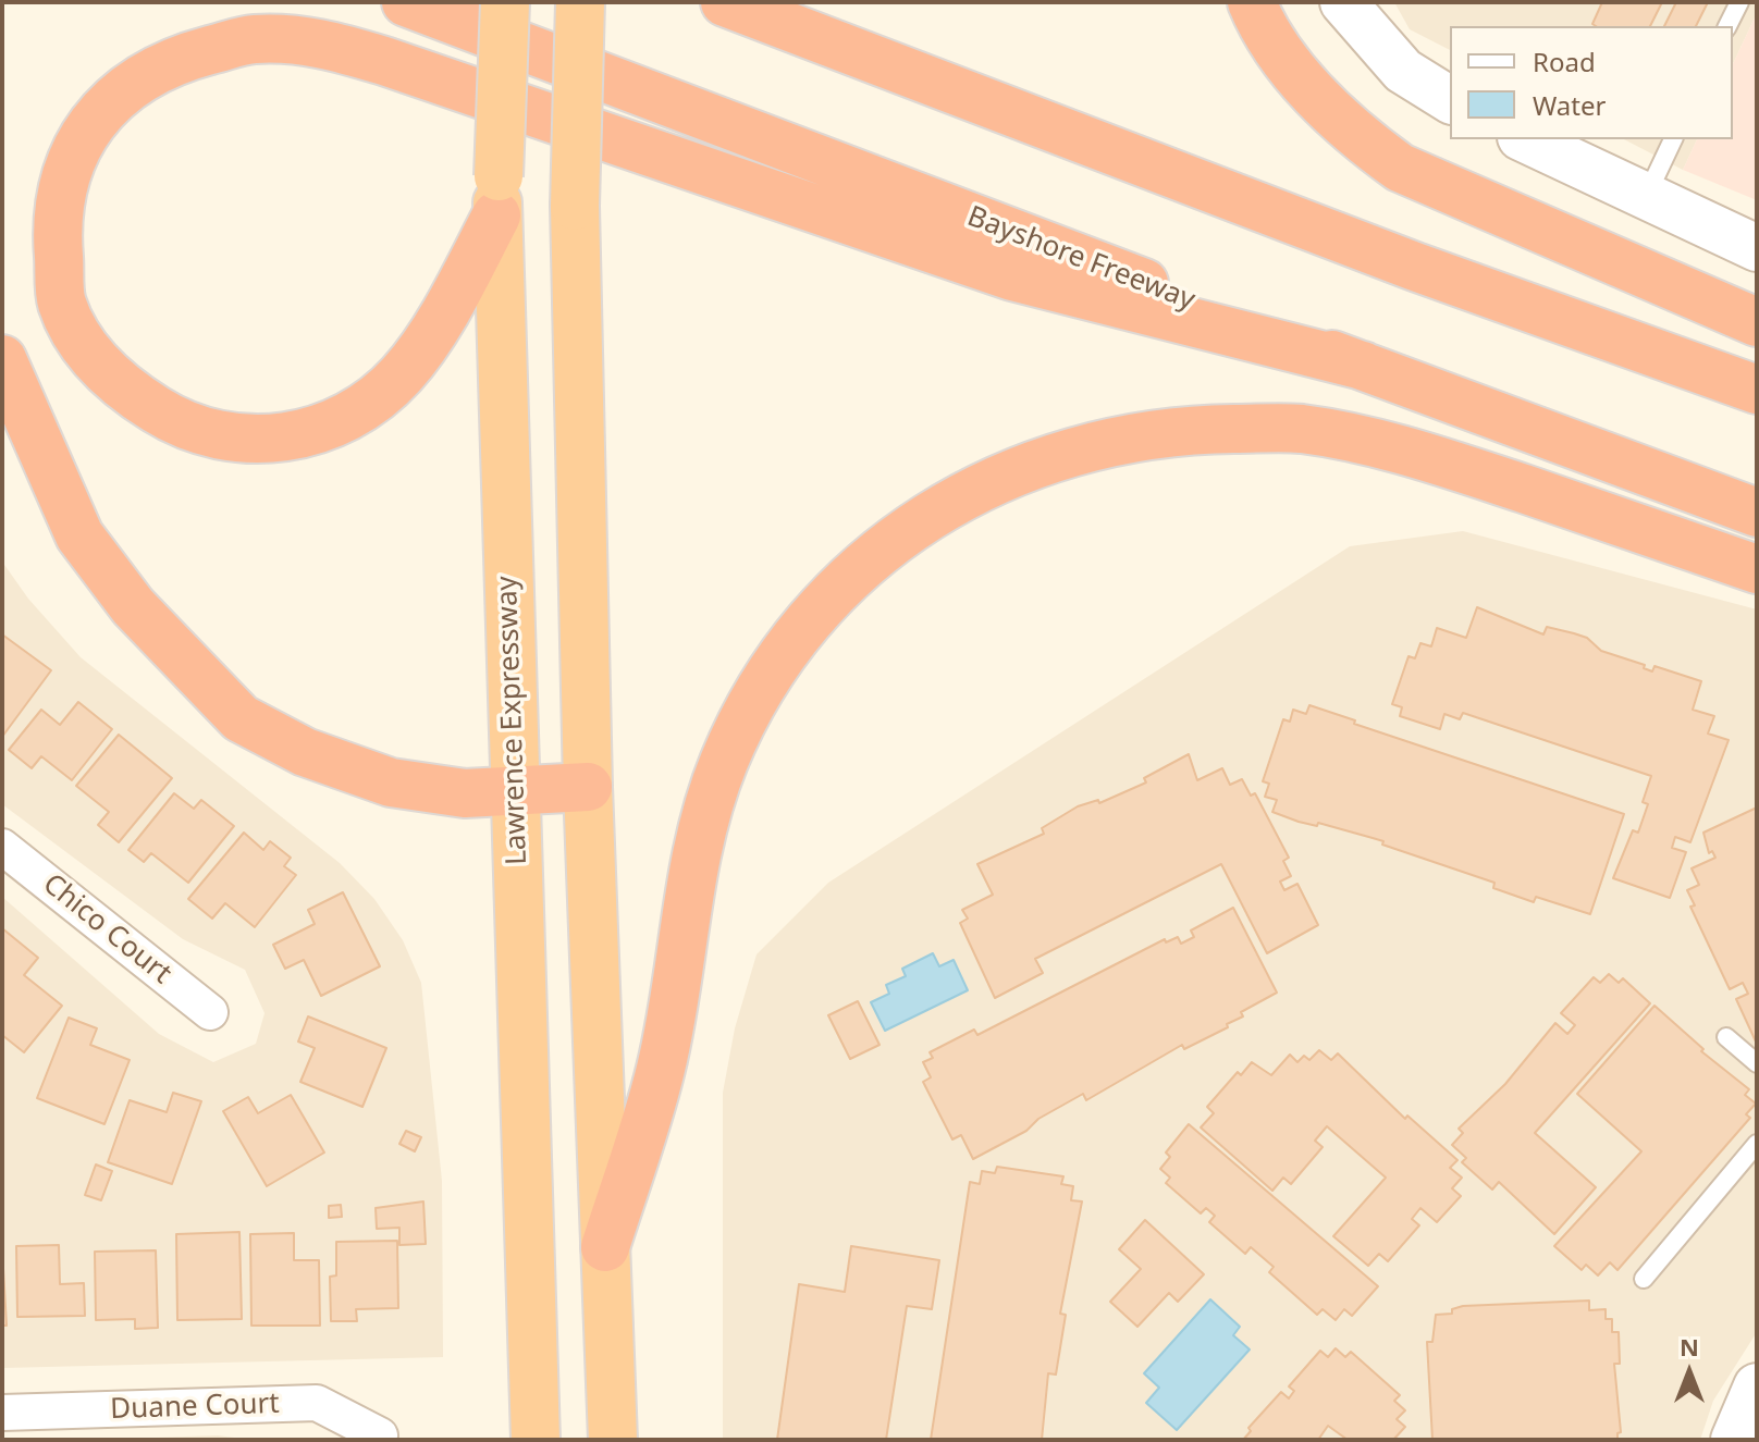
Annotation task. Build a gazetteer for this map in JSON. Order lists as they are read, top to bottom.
{
  "streets": {
    "highway": ["Bayshore Freeway", "Lawrence Expressway"],
    "street": ["Chico Court", "Duane Court"]
  },
  "legend": ["Road", "Water"],
  "north": "top"
}
